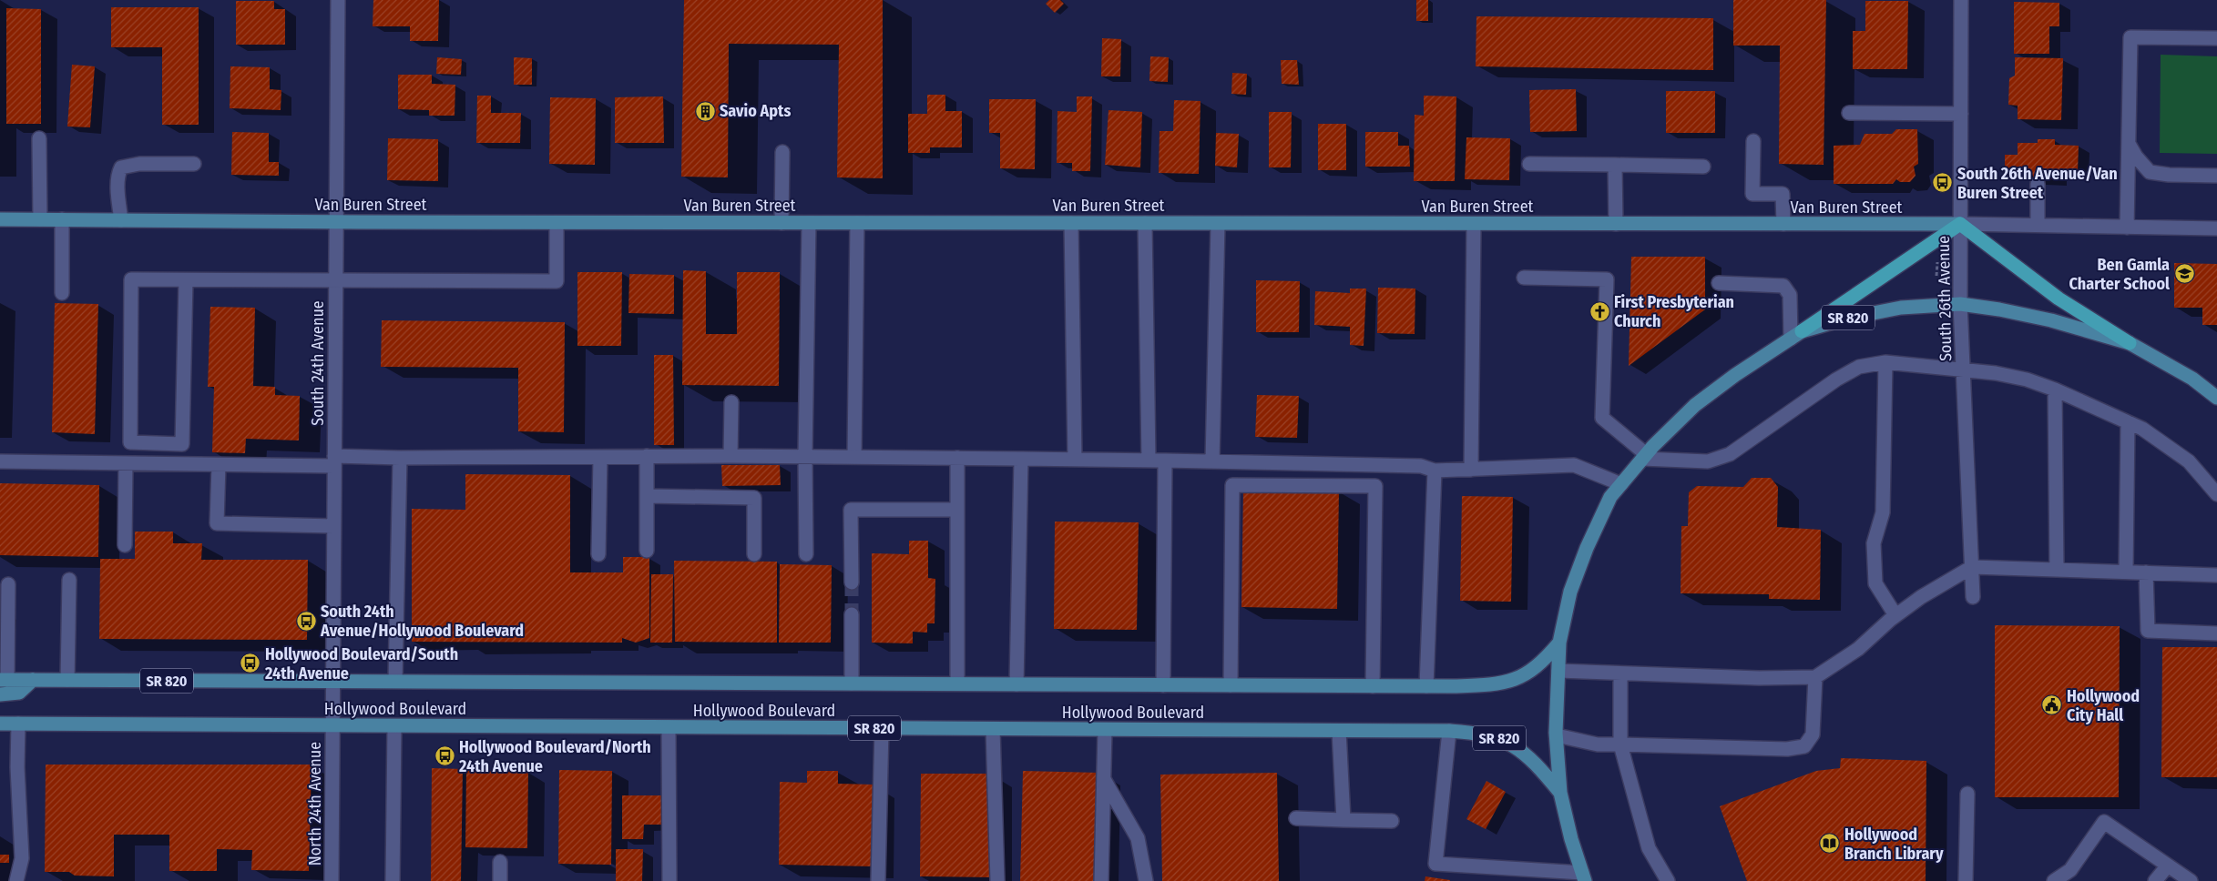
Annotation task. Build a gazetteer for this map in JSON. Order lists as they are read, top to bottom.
{
  "streets": {
    "main road": ["Van Buren Street", "SR 820", "Hollywood Boulevard"],
    "street": ["South 26th Avenue", "South 24th Avenue", "North 24th Avenue"]
  },
  "crossings": [
    ["Van Buren Street", "South 26th Avenue"],
    ["Van Buren Street", "South 24th Avenue"],
    ["South 26th Avenue", "SR 820"],
    ["SR 820", "Hollywood Boulevard"],
    ["South 24th Avenue", "Hollywood Boulevard"],
    ["South 24th Avenue", "North 24th Avenue"],
    ["Hollywood Boulevard", "North 24th Avenue"]
  ],
  "places": {
    "building": ["Savio Apts"],
    "bus stop": [
      "South 26th Avenue/Van Buren Street",
      "South 24th Avenue/Hollywood Boulevard",
      "Hollywood Boulevard/South 24th Avenue",
      "Hollywood Boulevard/North 24th Avenue"
    ],
    "school or university": ["Ben Gamla Charter School"],
    "church": ["First Presbyterian Church"],
    "public building": ["Hollywood City Hall"],
    "library": ["Hollywood Branch Library"]
  }
}
